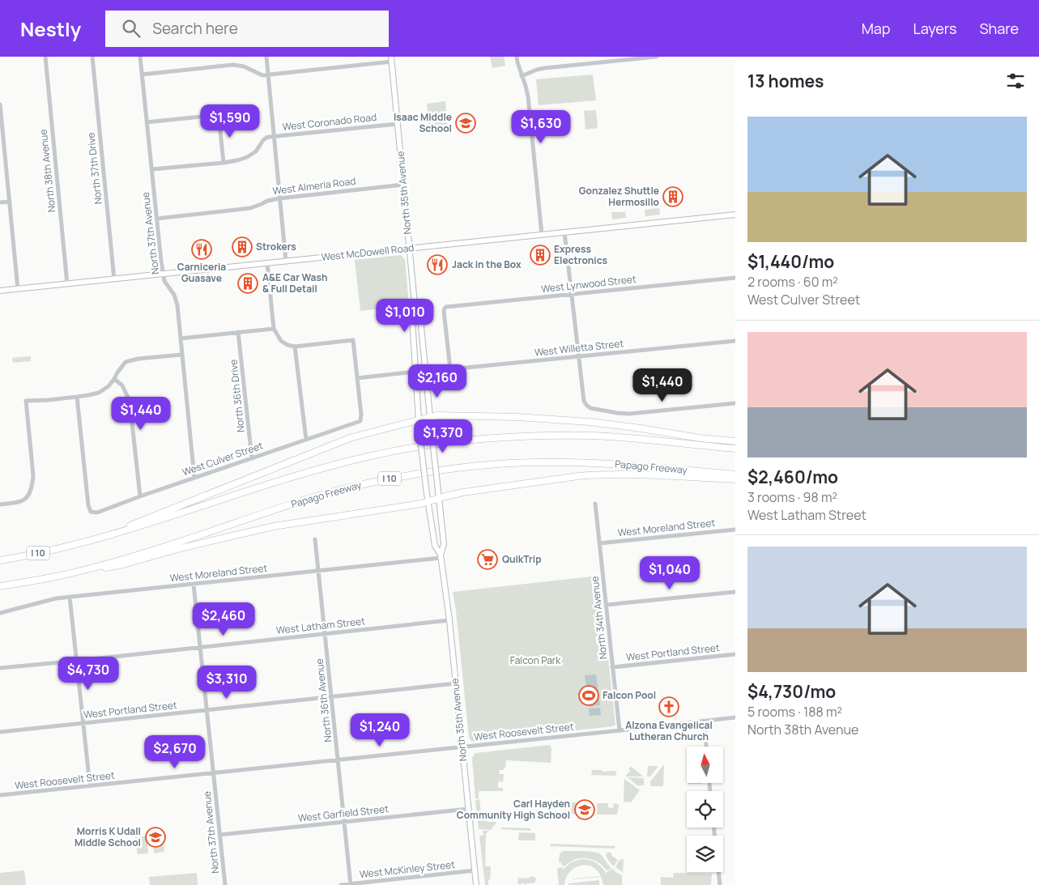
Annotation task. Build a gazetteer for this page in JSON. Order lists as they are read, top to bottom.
{
  "streets": {
    "highway": ["Papago Freeway", "I 10"],
    "main road": ["North 35th Avenue", "West McDowell Road"],
    "street": [
      "West Coronado Road",
      "North 37th Drive",
      "North 38th Avenue",
      "West Almeria Road",
      "North 37th Avenue",
      "West Lynwood Street",
      "West Willetta Street",
      "North 36th Drive",
      "West Culver Street",
      "West Moreland Street",
      "North 34th Avenue",
      "West Latham Street",
      "West Portland Street",
      "North 36th Avenue",
      "West Roosevelt Street",
      "West Garfield Street",
      "West McKinley Street"
    ]
  },
  "crossings": [
    ["West Coronado Road", "North 35th Avenue"],
    ["West Coronado Road", "North 37th Avenue"],
    ["North 37th Drive", "West McDowell Road"],
    ["North 38th Avenue", "West McDowell Road"],
    ["West Almeria Road", "North 35th Avenue"],
    ["West Almeria Road", "North 37th Avenue"],
    ["North 35th Avenue", "West McDowell Road"],
    ["North 35th Avenue", "West Willetta Street"],
    ["North 35th Avenue", "West Moreland Street"],
    ["North 35th Avenue", "West Latham Street"],
    ["North 35th Avenue", "West Portland Street"],
    ["North 35th Avenue", "West Roosevelt Street"],
    ["North 35th Avenue", "West Garfield Street"],
    ["North 35th Avenue", "West McKinley Street"],
    ["North 37th Avenue", "West McDowell Road"],
    ["North 37th Avenue", "West Culver Street"],
    ["North 37th Avenue", "West Moreland Street"],
    ["North 37th Avenue", "West Latham Street"],
    ["North 37th Avenue", "West Portland Street"],
    ["North 37th Avenue", "West Roosevelt Street"],
    ["North 37th Avenue", "West Garfield Street"],
    ["West Lynwood Street", "West Willetta Street"],
    ["North 36th Drive", "West Culver Street"],
    ["West Moreland Street", "North 34th Avenue"],
    ["West Moreland Street", "North 36th Avenue"],
    ["North 34th Avenue", "West Portland Street"],
    ["North 34th Avenue", "West Roosevelt Street"],
    ["West Latham Street", "North 36th Avenue"],
    ["West Portland Street", "North 36th Avenue"],
    ["North 36th Avenue", "West Roosevelt Street"],
    ["North 36th Avenue", "West Garfield Street"],
    ["North 36th Avenue", "West McKinley Street"]
  ],
  "parks": ["Falcon Park"],
  "places": {
    "school or university": ["Isaac Middle School", "Carl Hayden Community High School", "Morris K Udall Middle School"],
    "building": [
      "Gonzalez Shuttle Hermosillo",
      "Strokers",
      "Express Electronics",
      "A&E Car Wash & Full Detail"
    ],
    "restaurant": ["Carniceria Guasave", "Jack in the Box"],
    "supermarket": ["QuikTrip"],
    "sports": ["Falcon Pool"],
    "church": ["Alzona Evangelical Lutheran Church"]
  },
  "north": "top",
  "page": {
    "header": "Nestly",
    "search": "Search here",
    "nav": ["Map", "Layers", "Share"],
    "heading": "13 homes",
    "price": [
      "$1,590",
      "$1,630",
      "$1,010",
      "$2,160",
      "$1,440",
      "$1,440",
      "$1,370",
      "$1,040",
      "$2,460",
      "$4,730",
      "$3,310",
      "$1,240",
      "$2,670"
    ],
    "list": [
      {
        "name": "$1,440/mo",
        "note": "2 rooms · 60 m² · West Culver Street"
      },
      {
        "name": "$2,460/mo",
        "note": "3 rooms · 98 m² · West Latham Street"
      },
      {
        "name": "$4,730/mo",
        "note": "5 rooms · 188 m² · North 38th Avenue"
      }
    ]
  }
}
